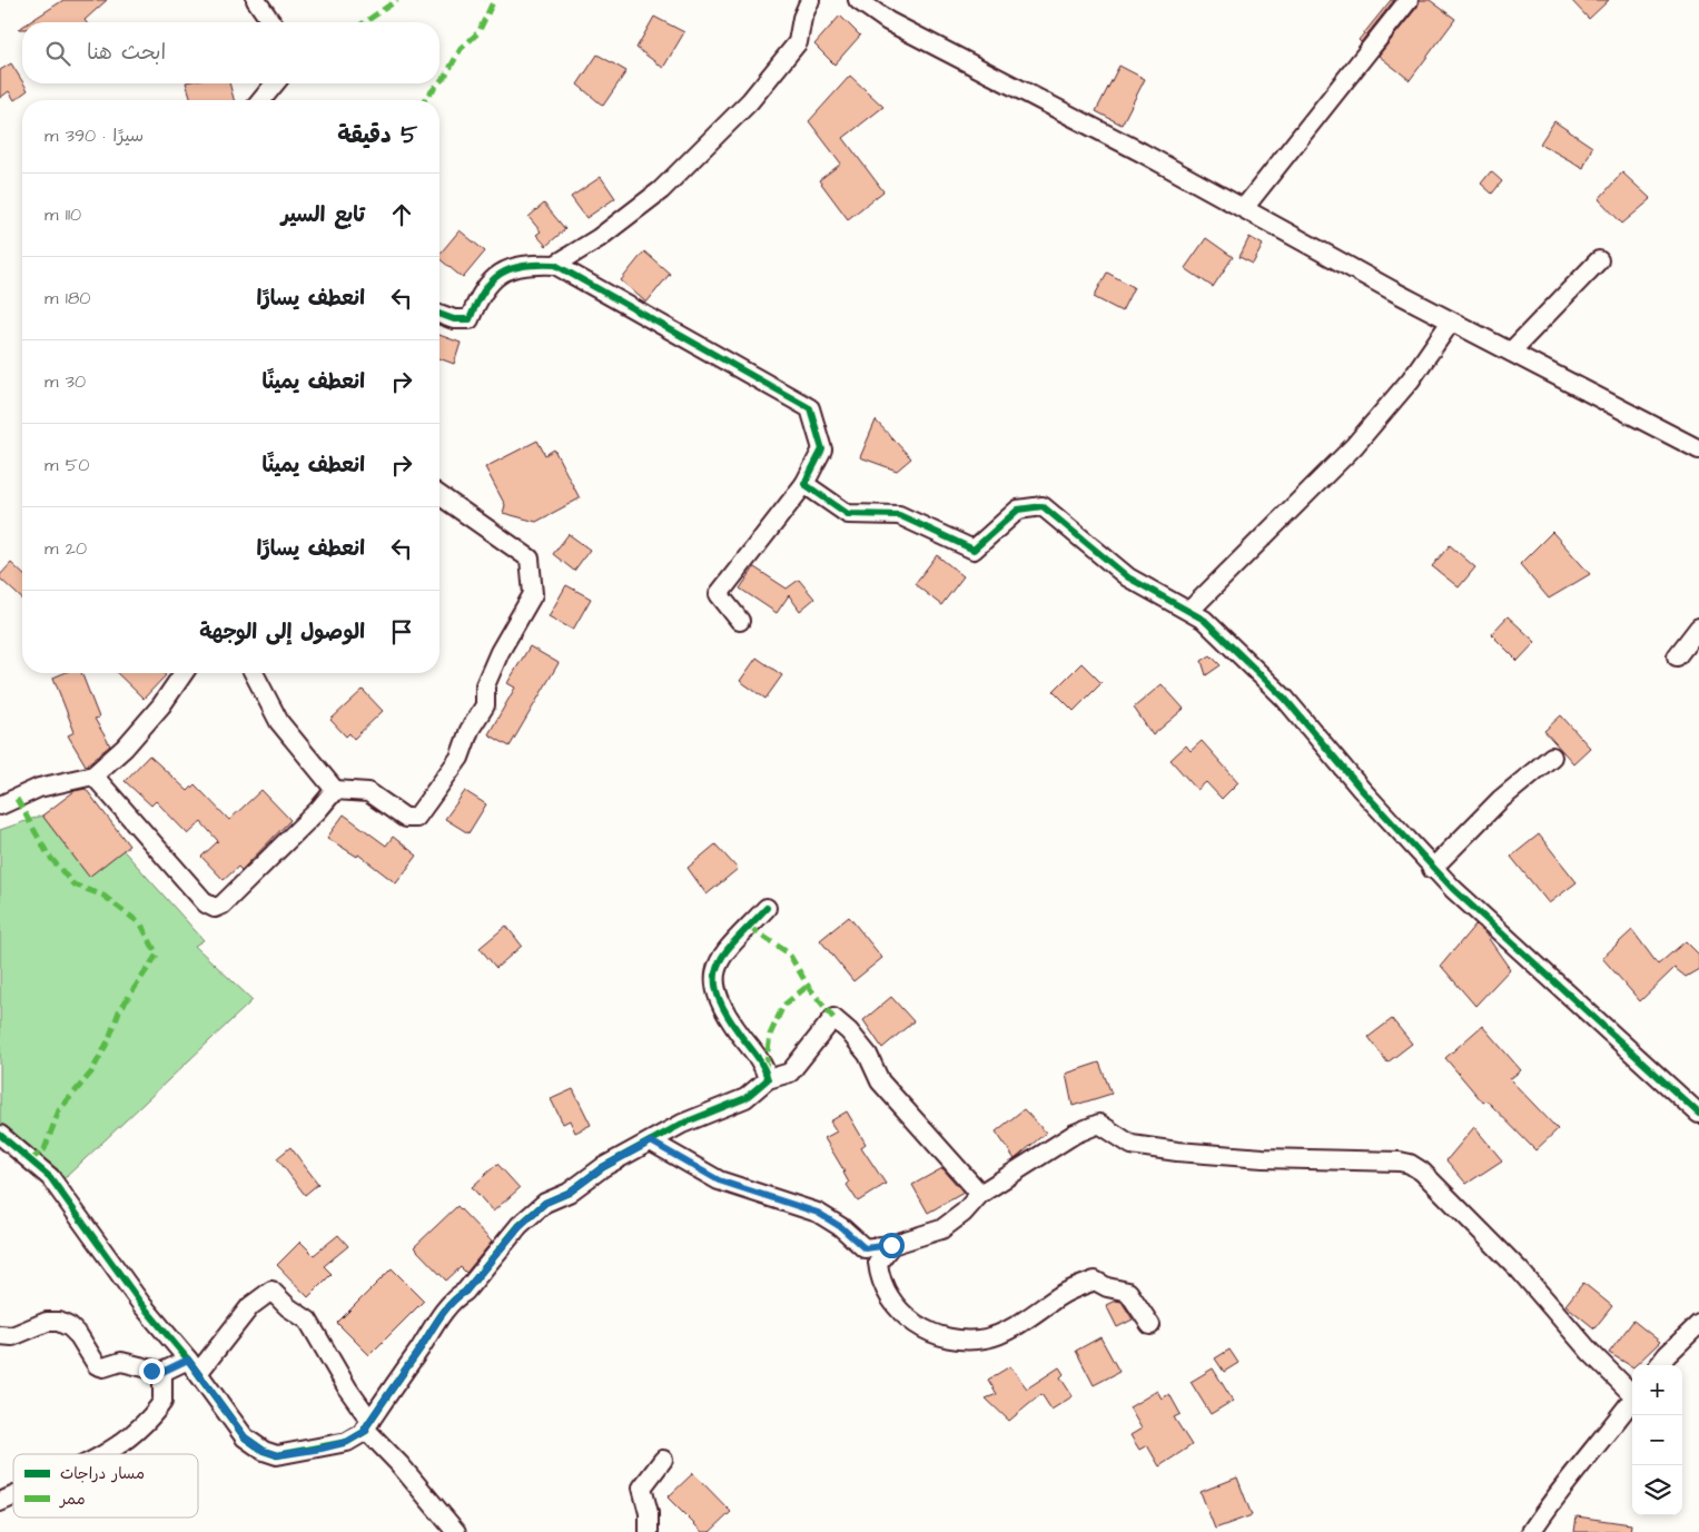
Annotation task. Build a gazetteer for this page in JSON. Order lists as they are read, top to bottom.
{
  "legend": ["مسار دراجات", "ممر"],
  "page": {
    "search": "ابحث هنا",
    "heading": ["5 دقيقة", "سيرًا · 390 m"],
    "list": [
      ["تابع السير", "110 m"],
      ["انعطف يسارًا", "180 m"],
      ["انعطف يمينًا", "30 m"],
      ["انعطف يمينًا", "50 m"],
      ["انعطف يسارًا", "20 m"],
      "الوصول إلى الوجهة"
    ],
    "map_buttons": ["+", "−"]
  }
}
